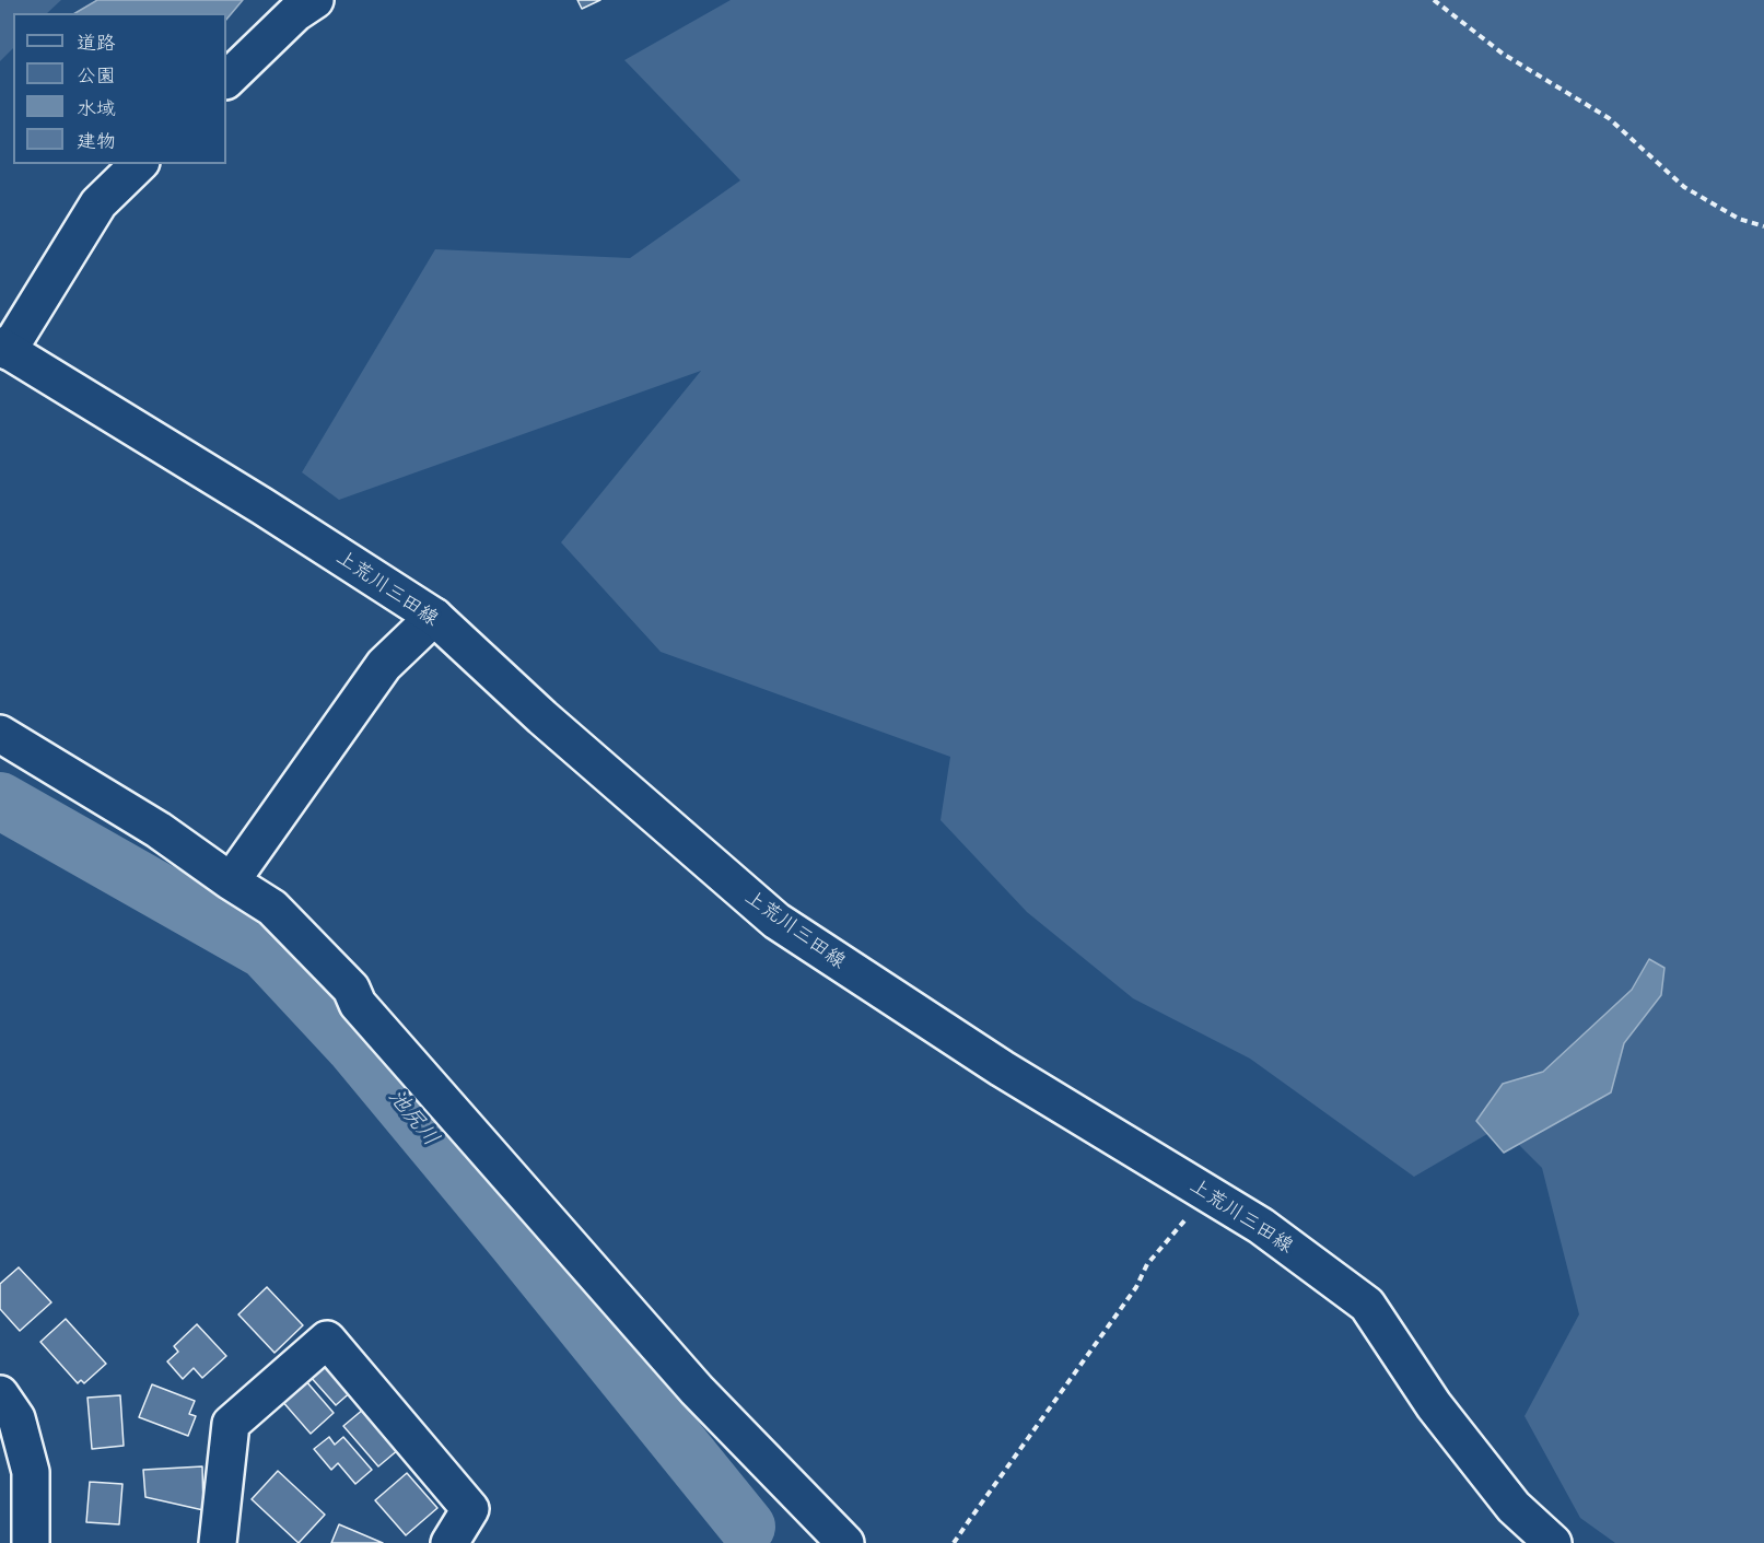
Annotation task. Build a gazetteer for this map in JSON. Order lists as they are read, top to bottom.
{
  "streets": {
    "street": ["上荒川三田線"]
  },
  "water": ["池尻川"],
  "legend": [
    "道路",
    "公園",
    "水域",
    "建物"
  ]
}
